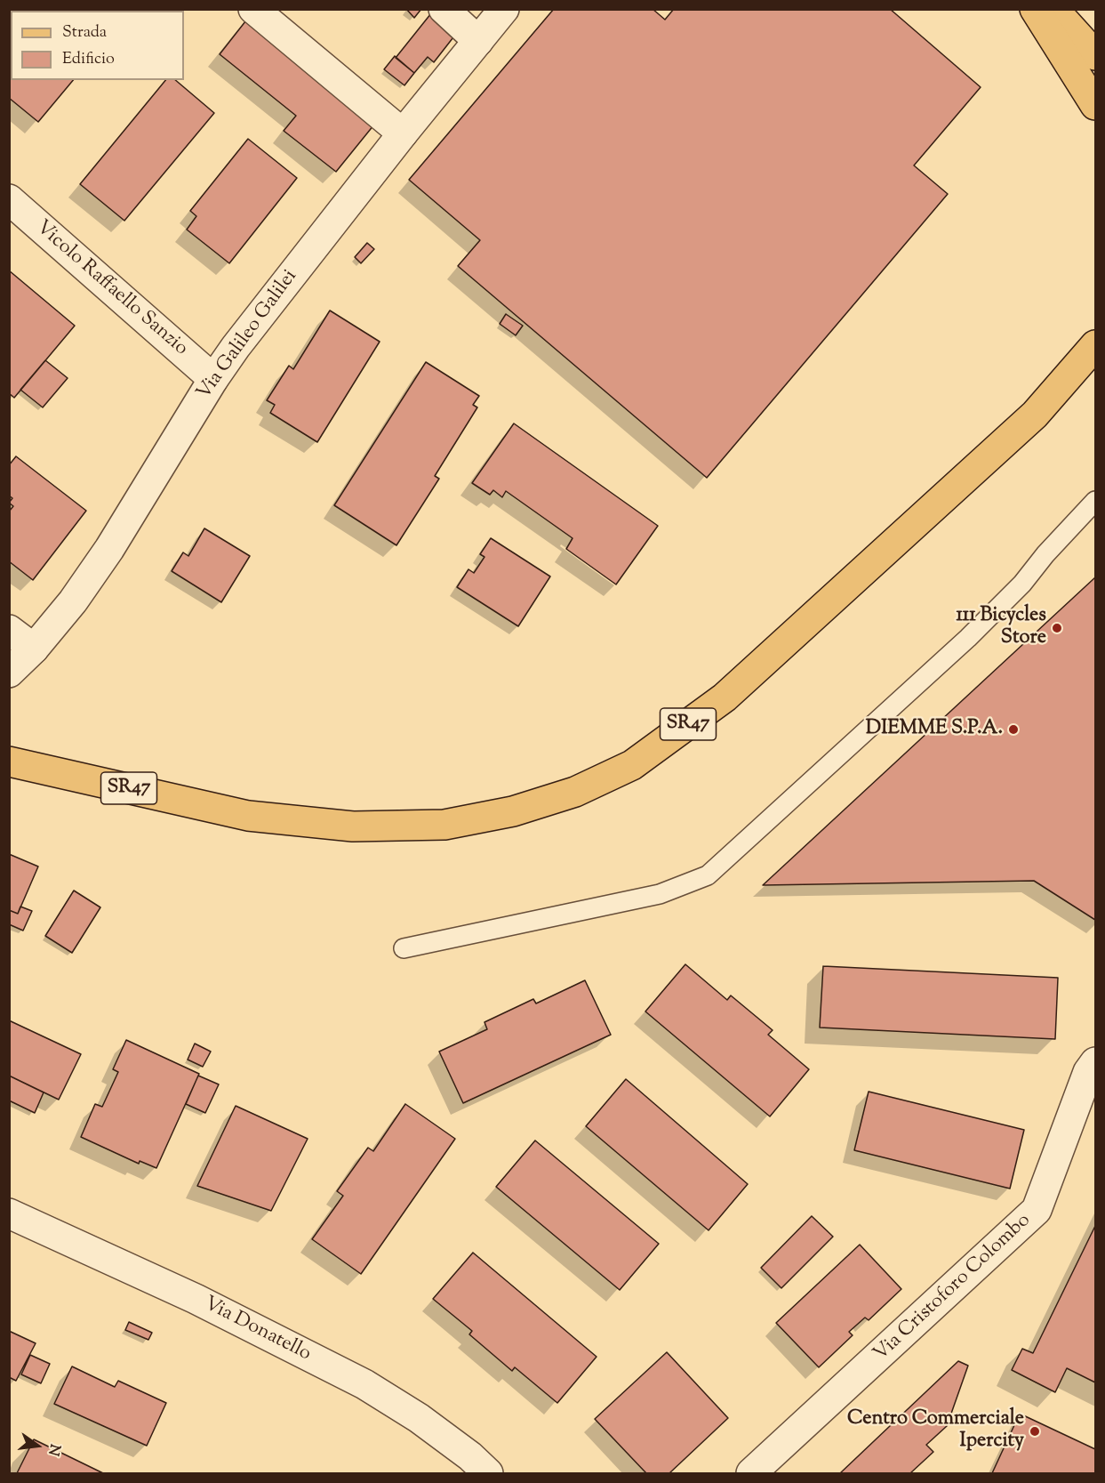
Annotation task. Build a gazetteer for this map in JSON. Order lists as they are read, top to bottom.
{
  "streets": {
    "main road": ["SR47"],
    "street": [
      "Vicolo Raffaello Sanzio",
      "Via Galileo Galilei",
      "Via Cristoforo Colombo",
      "Via Donatello"
    ]
  },
  "crossings": [
    ["Vicolo Raffaello Sanzio", "Via Galileo Galilei"]
  ],
  "places": ["111 Bicycles Store", "DIEMME S.P.A.", "Centro Commerciale Ipercity"],
  "legend": ["Strada", "Edificio"],
  "north": "right"
}
